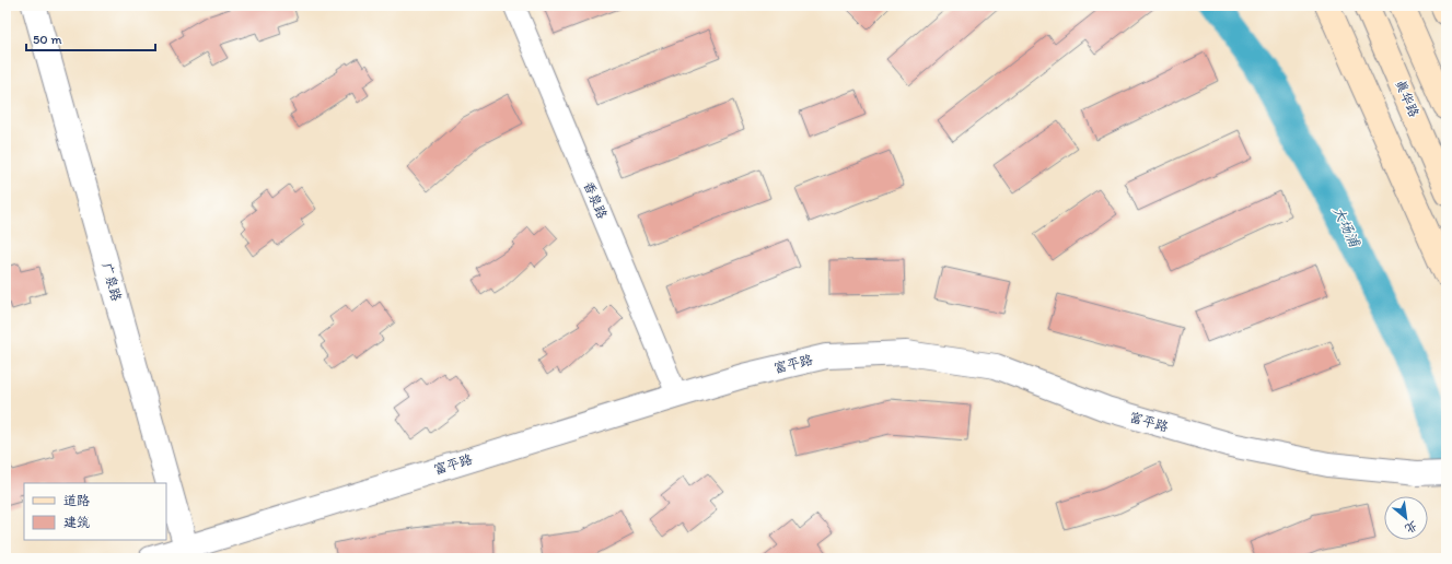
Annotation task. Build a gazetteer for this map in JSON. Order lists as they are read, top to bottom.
{
  "streets": {
    "main road": ["真华路"],
    "street": ["香泉路", "广泉路", "富平路"]
  },
  "crossings": [
    ["香泉路", "富平路"],
    ["广泉路", "富平路"]
  ],
  "water": ["大场浦"],
  "legend": ["道路", "建筑"],
  "scale_bar": "50 m",
  "north": "bottom right"
}
